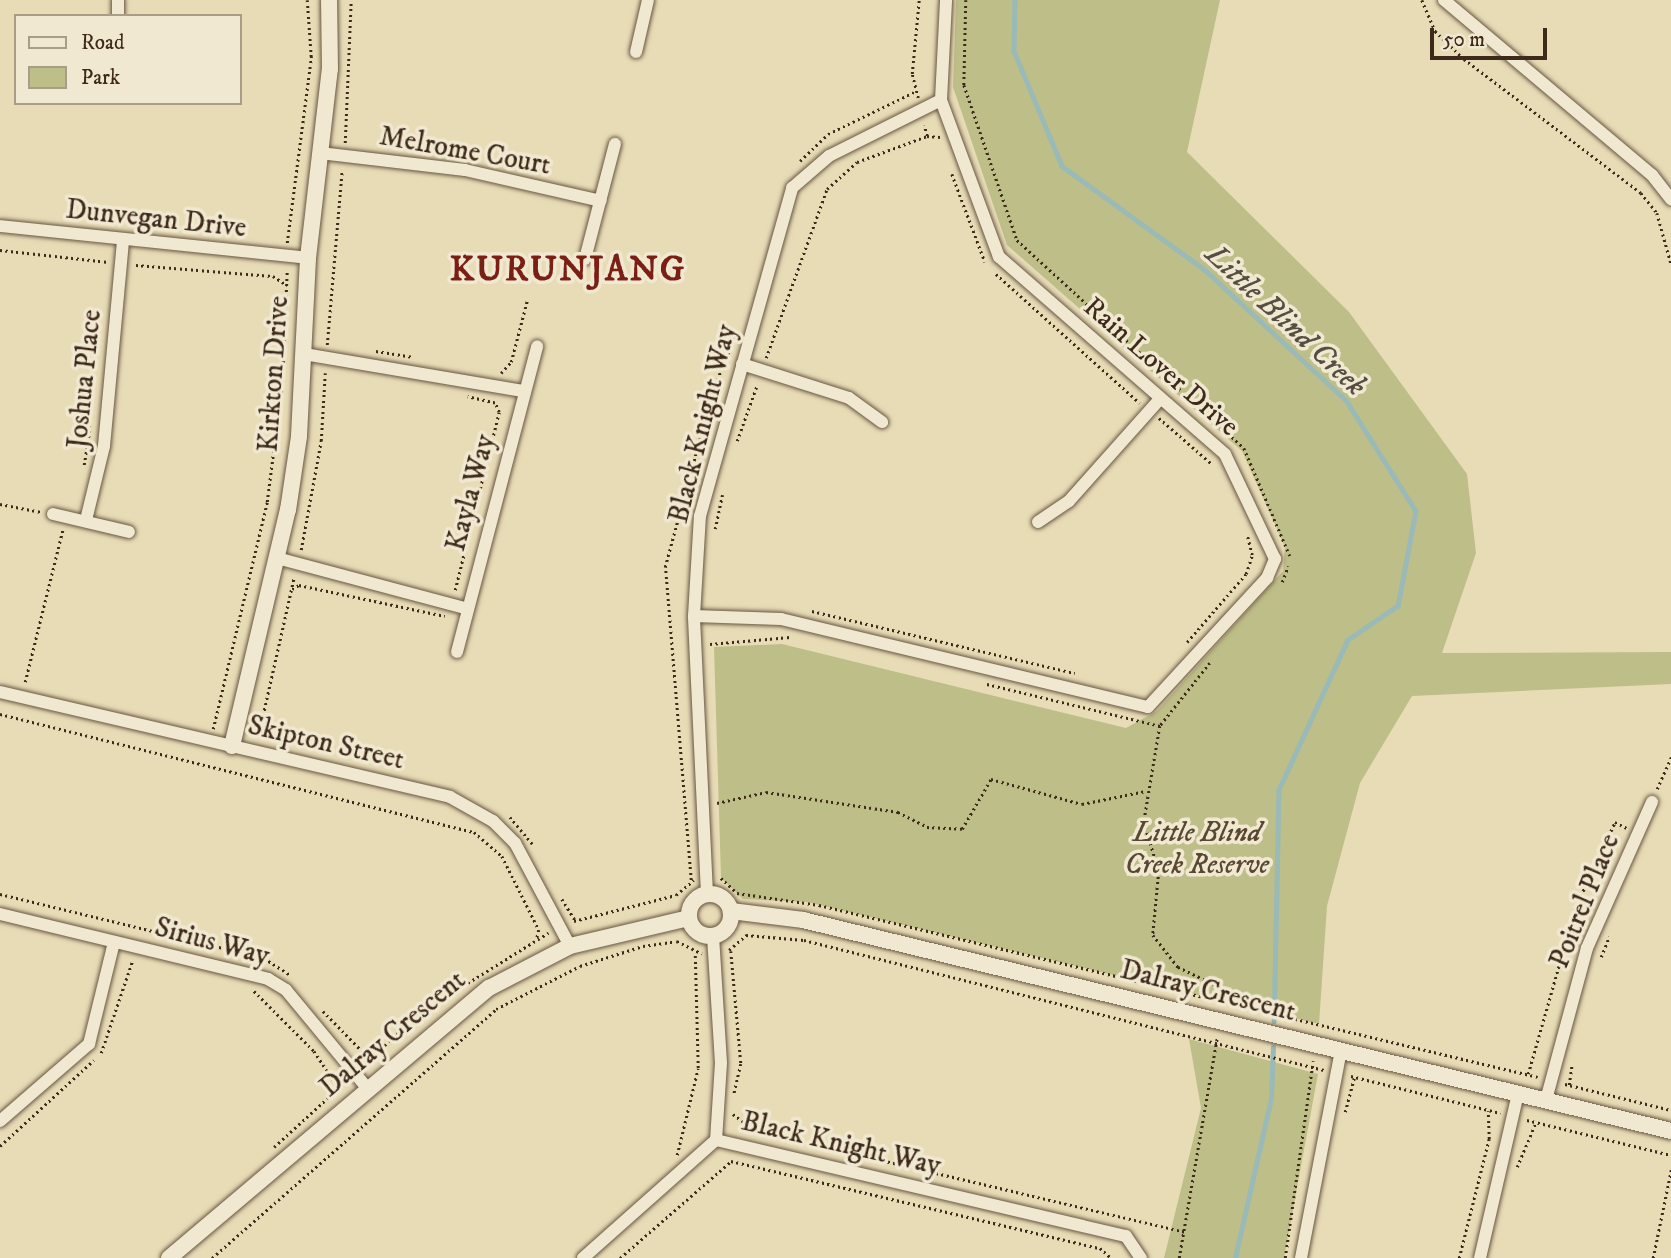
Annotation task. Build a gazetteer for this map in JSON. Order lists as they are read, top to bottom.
{
  "streets": {
    "street": [
      "Melrome Court",
      "Dunvegan Drive",
      "Rain Lover Drive",
      "Kirkton Drive",
      "Joshua Place",
      "Black Knight Way",
      "Kayla Way",
      "Skipton Street",
      "Poitrel Place",
      "Sirius Way",
      "Dalray Crescent"
    ]
  },
  "crossings": [
    ["Melrome Court", "Kirkton Drive"],
    ["Dunvegan Drive", "Kirkton Drive"],
    ["Dunvegan Drive", "Joshua Place"],
    ["Rain Lover Drive", "Black Knight Way"],
    ["Kirkton Drive", "Skipton Street"],
    ["Black Knight Way", "Dalray Crescent"],
    ["Skipton Street", "Dalray Crescent"],
    ["Poitrel Place", "Dalray Crescent"],
    ["Sirius Way", "Dalray Crescent"]
  ],
  "districts": ["KURUNJANG"],
  "water": ["Little Blind Creek"],
  "parks": ["Little Blind Creek Reserve"],
  "legend": ["Road", "Park"],
  "scale_bar": "50 m"
}
